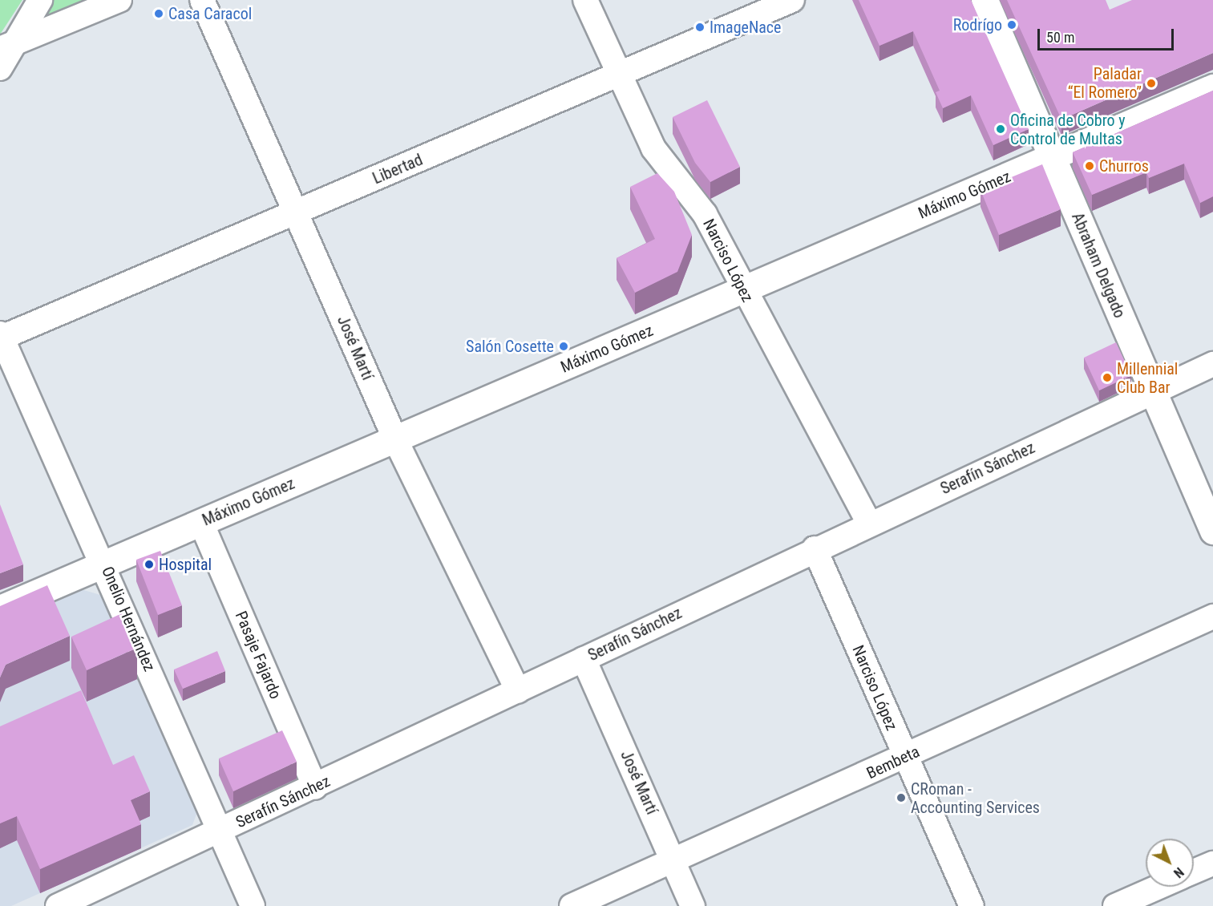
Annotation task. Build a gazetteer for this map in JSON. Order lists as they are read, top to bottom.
{
  "streets": {
    "main road": ["Máximo Gómez", "Abraham Delgado"],
    "street": [
      "Libertad",
      "Narciso López",
      "José Martí",
      "Serafín Sánchez",
      "Onelio Hernández",
      "Pasaje Fajardo",
      "Bembeta"
    ]
  },
  "crossings": [
    ["Libertad", "Narciso López"],
    ["Libertad", "José Martí"],
    ["Libertad", "Onelio Hernández"],
    ["Máximo Gómez", "Narciso López"],
    ["Máximo Gómez", "Abraham Delgado"],
    ["Máximo Gómez", "José Martí"],
    ["Máximo Gómez", "Onelio Hernández"],
    ["Máximo Gómez", "Pasaje Fajardo"],
    ["Narciso López", "Serafín Sánchez"],
    ["Narciso López", "Bembeta"],
    ["Abraham Delgado", "Serafín Sánchez"],
    ["José Martí", "Serafín Sánchez"],
    ["José Martí", "Bembeta"],
    ["Serafín Sánchez", "Onelio Hernández"],
    ["Serafín Sánchez", "Pasaje Fajardo"]
  ],
  "places": [
    "Casa Caracol",
    "Rodrígo",
    "ImageNace",
    "Paladar “El Romero”",
    "Oficina de Cobro y Control de Multas",
    "Churros",
    "Salón Cosette",
    "Millennial Club Bar",
    "Hospital",
    "CRoman - Accounting Services"
  ],
  "scale_bar": "50 m",
  "north": "bottom right"
}
